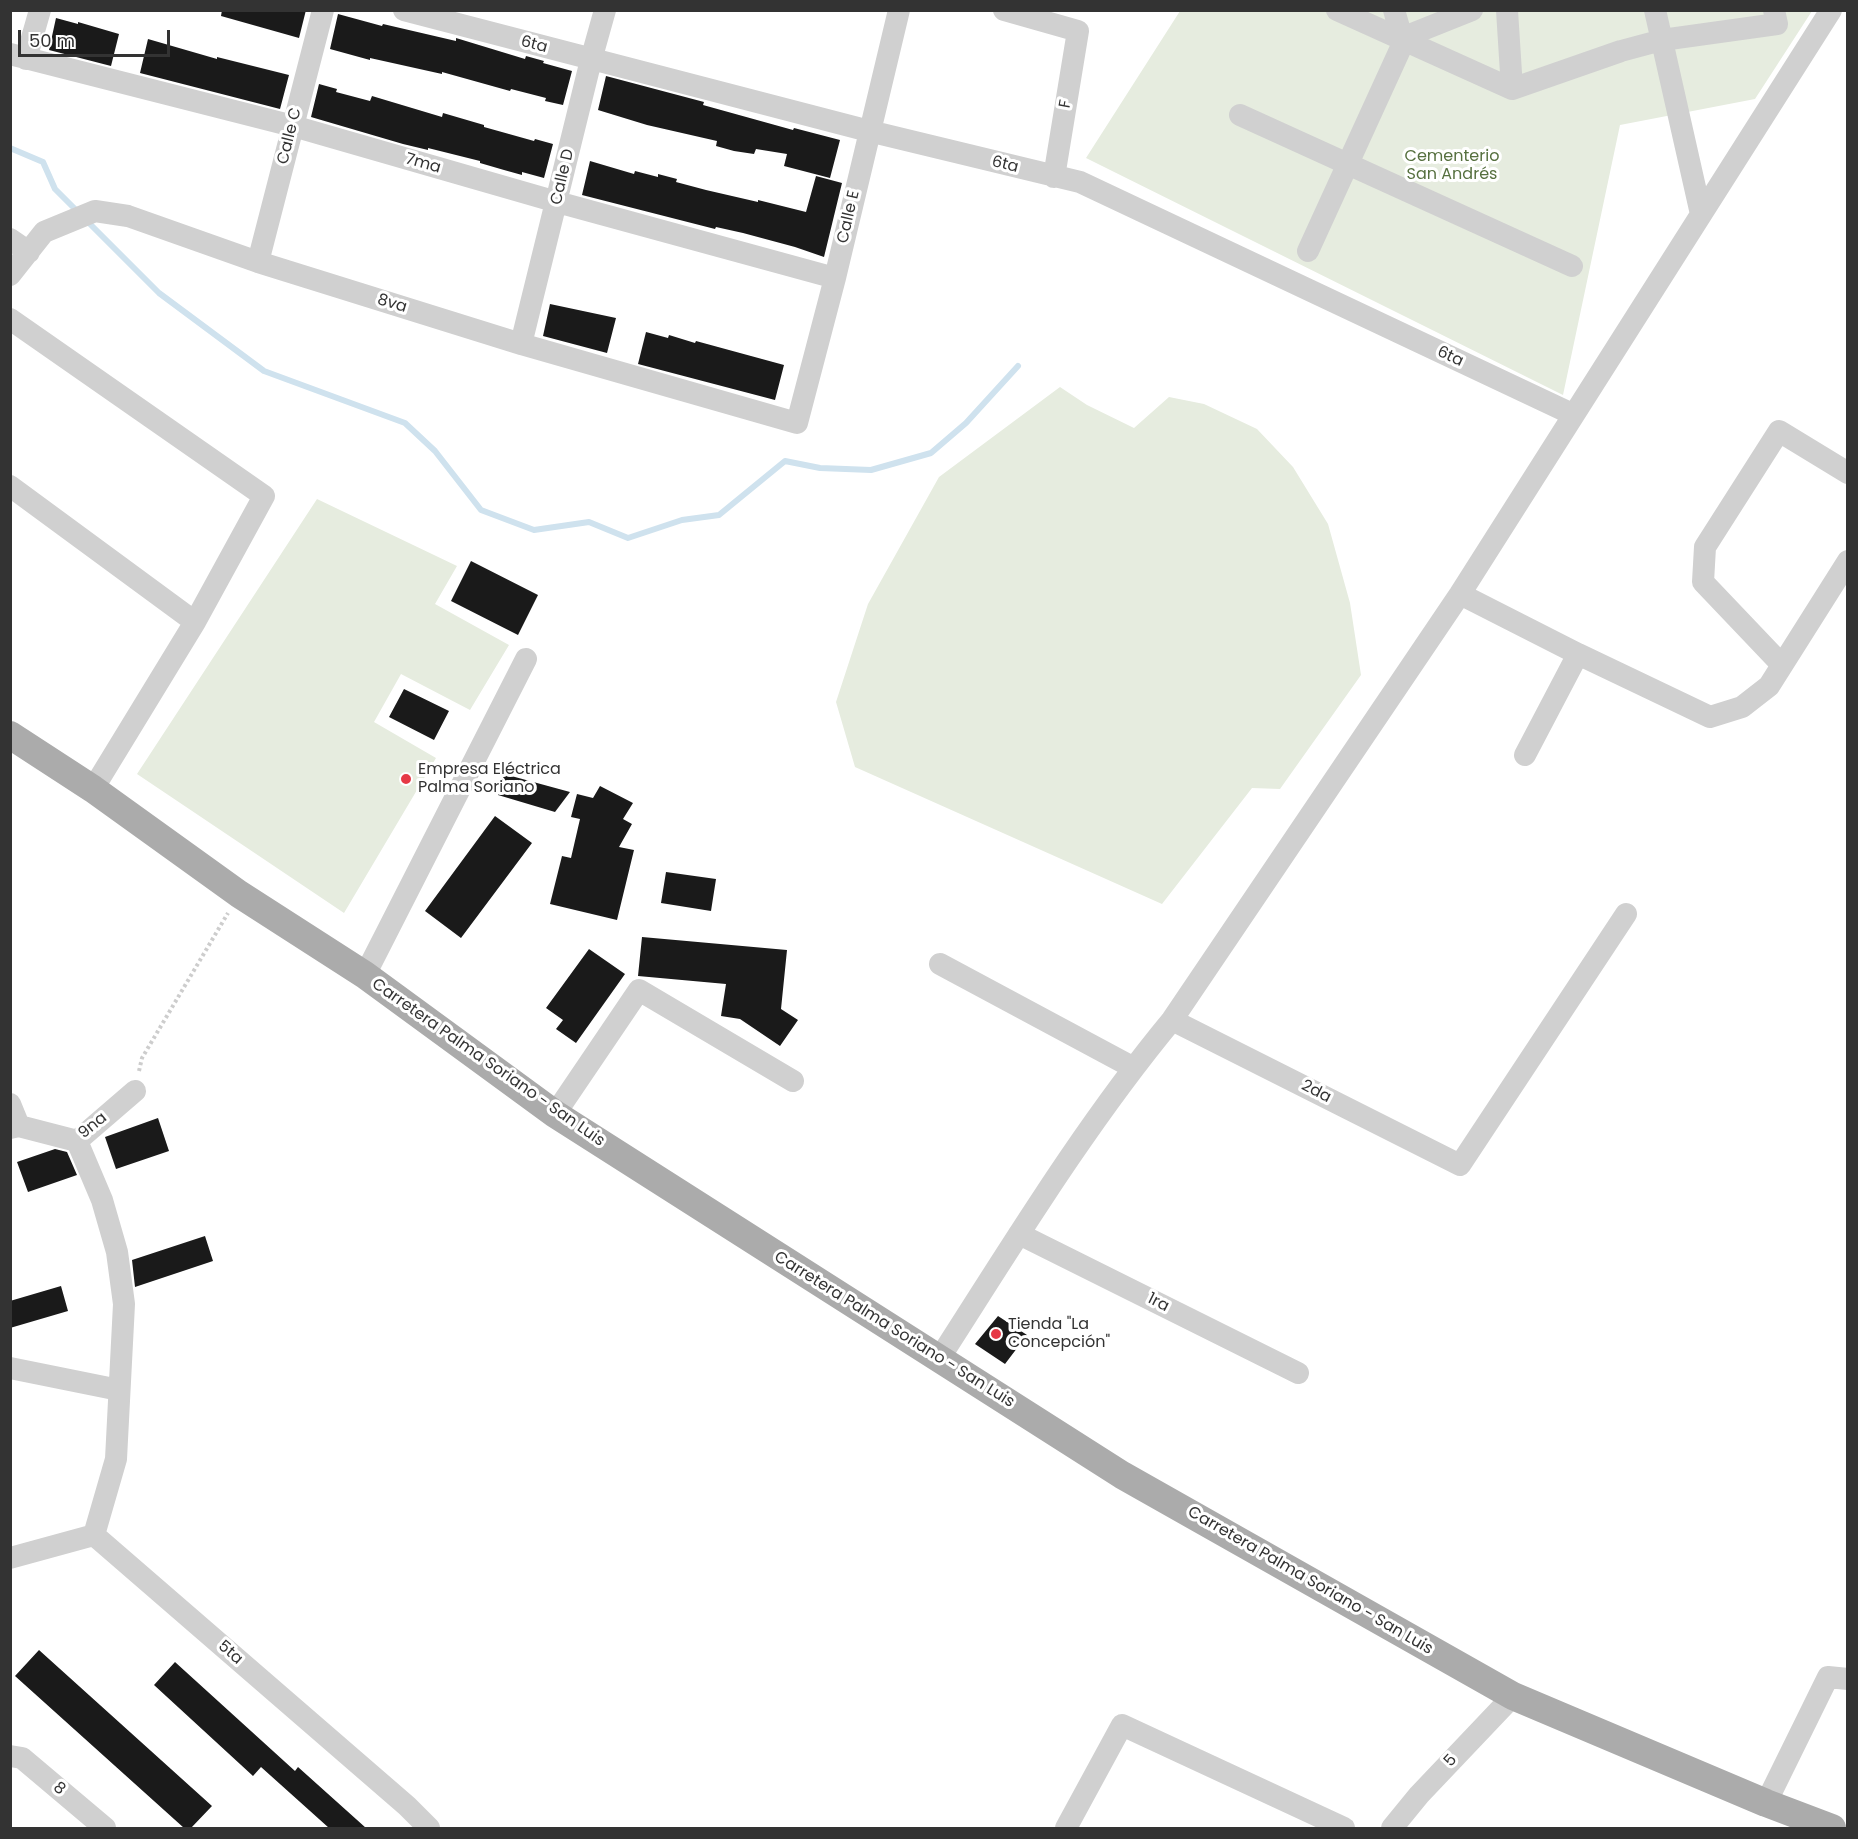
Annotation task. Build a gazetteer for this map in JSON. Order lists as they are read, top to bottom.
{
  "streets": {
    "main road": ["Carretera Palma Soriano - San Luis"],
    "street": [
      "6ta",
      "F",
      "Calle C",
      "7ma",
      "Calle D",
      "Calle E",
      "8va",
      "2da",
      "9na",
      "1ra",
      "5ta",
      "5",
      "8"
    ]
  },
  "crossings": [
    ["6ta", "F"],
    ["6ta", "Calle D"],
    ["6ta", "Calle E"],
    ["Calle C", "7ma"],
    ["Calle C", "8va"],
    ["7ma", "Calle D"],
    ["7ma", "Calle E"],
    ["Calle D", "8va"],
    ["Calle E", "8va"],
    ["Carretera Palma Soriano - San Luis", "5"]
  ],
  "parks": ["Cementerio San Andrés"],
  "places": ["Empresa Eléctrica Palma Soriano", "Tienda \"La Concepción\""],
  "scale_bar": "50 m"
}
